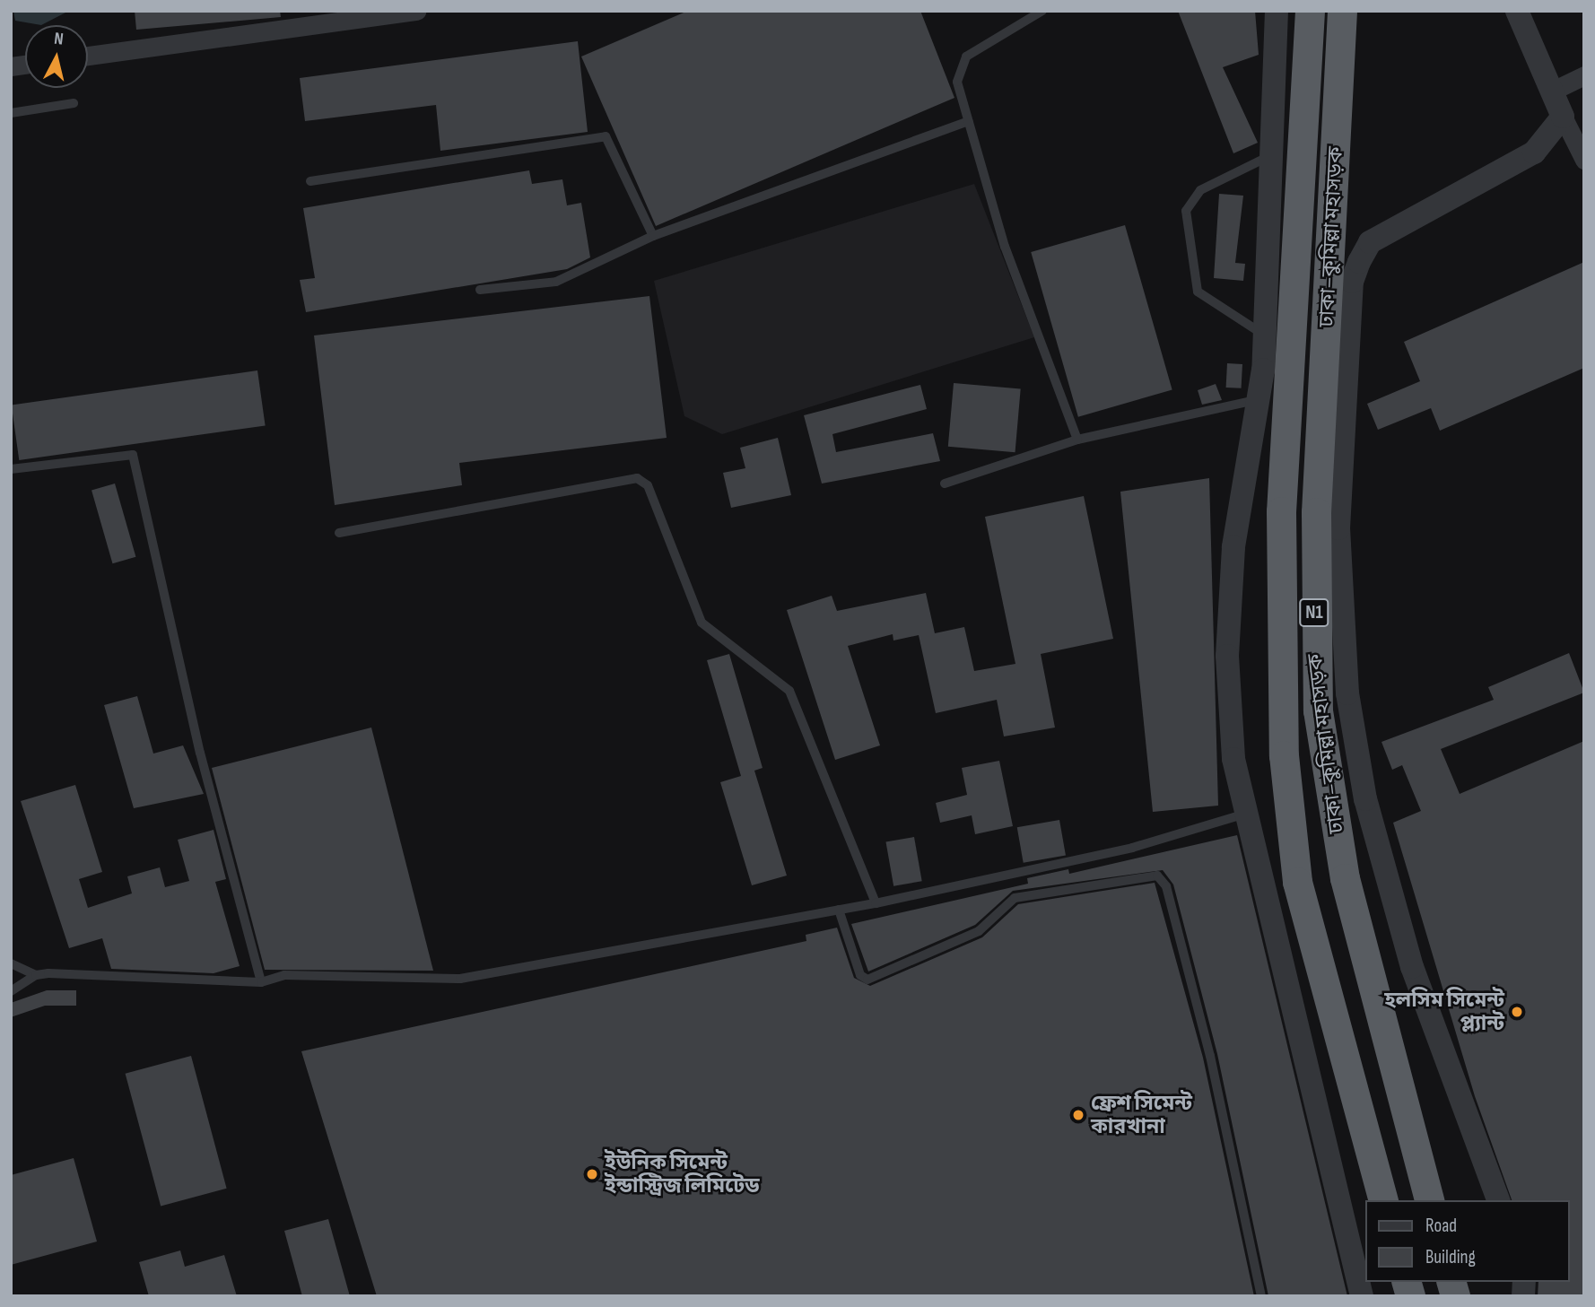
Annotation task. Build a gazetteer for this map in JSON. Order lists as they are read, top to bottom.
{
  "streets": {
    "highway": ["ঢাকা–কুমিল্লা মহাসড়ক", "N1"]
  },
  "places": ["হলসিম সিমেন্ট প্ল্যান্ট", "ফ্রেশ সিমেন্ট কারখানা", "ইউনিক সিমেন্ট ইন্ডাস্ট্রিজ লিমিটেড"],
  "legend": ["Road", "Building"],
  "north": "top"
}
